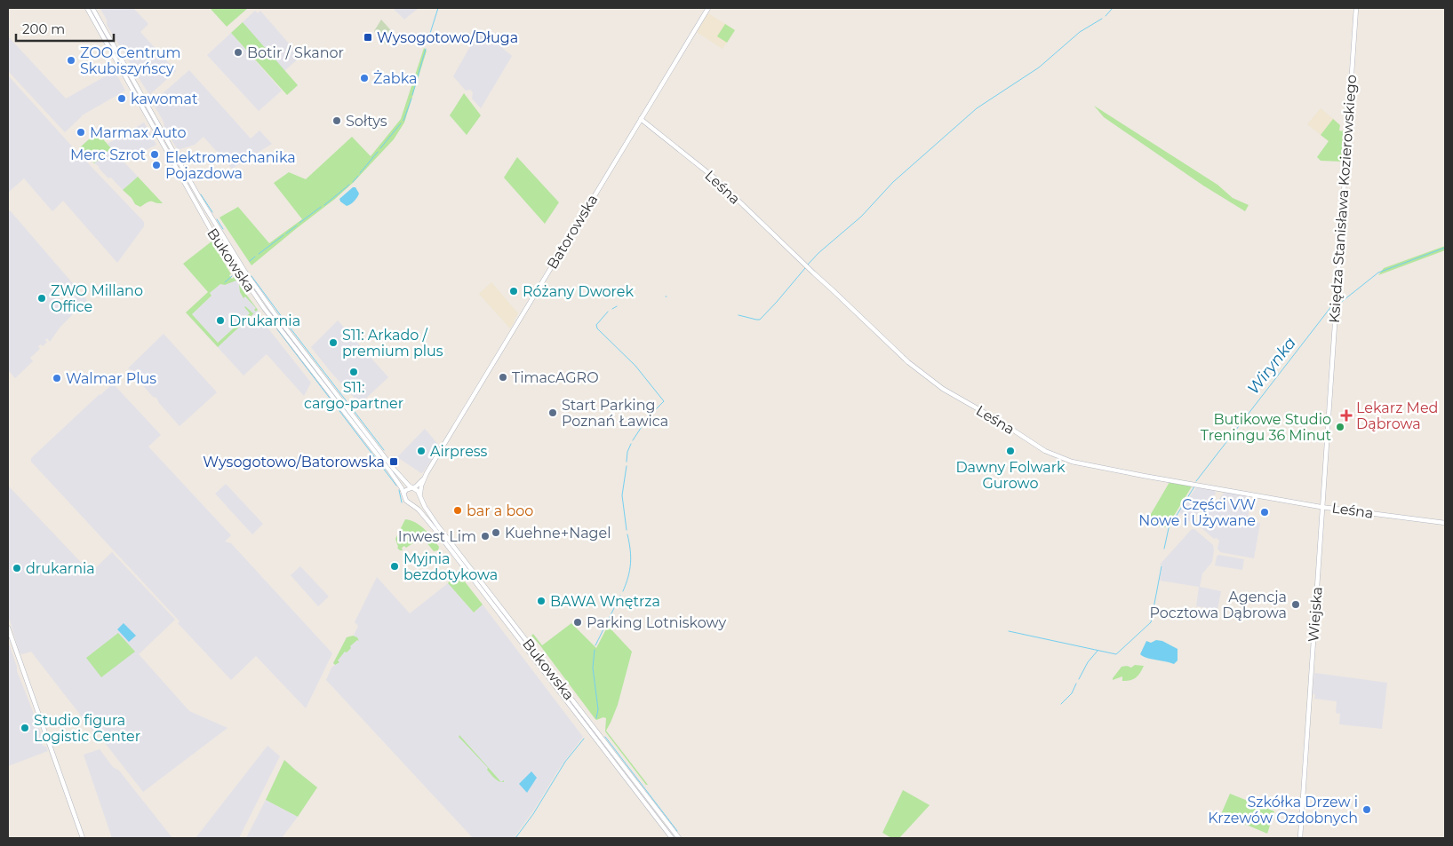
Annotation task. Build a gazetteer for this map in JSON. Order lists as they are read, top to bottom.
{
  "streets": {
    "street": [
      "Leśna",
      "Księdza Stanisława Kozierowskiego",
      "Batorowska",
      "Bukowska",
      "Wiejska"
    ]
  },
  "crossings": [
    ["Leśna", "Batorowska"],
    ["Leśna", "Wiejska"],
    ["Księdza Stanisława Kozierowskiego", "Wiejska"],
    ["Batorowska", "Bukowska"]
  ],
  "water": ["Wirynka"],
  "places": {
    "transit": ["Wysogotowo/Długa", "Wysogotowo/Batorowska"],
    "other": [
      "Botir / Skanor",
      "ZOO Centrum Skubiszyńscy",
      "Żabka",
      "kawomat",
      "Sołtys",
      "Marmax Auto",
      "Merc Szrot",
      "Elektromechanika Pojazdowa",
      "Różany Dworek",
      "ZWO Millano Office",
      "Drukarnia",
      "S11: Arkado / premium plus",
      "S11: cargo-partner",
      "TimacAGRO",
      "Walmar Plus",
      "Start Parking Poznań Ławica",
      "Butikowe Studio Treningu 36 Minut",
      "Airpress",
      "Dawny Folwark Gurowo",
      "bar a boo",
      "Części VW Nowe i Używane",
      "Kuehne+Nagel",
      "Inwest Lim",
      "Myjnia bezdotykowa",
      "drukarnia",
      "BAWA Wnętrza",
      "Agencja Pocztowa Dąbrowa",
      "Parking Lotniskowy",
      "Studio figura Logistic Center",
      "Szkółka Drzew i Krzewów Ozdobnych"
    ],
    "health": ["Lekarz Med Dąbrowa"]
  },
  "scale_bar": "200 m"
}
